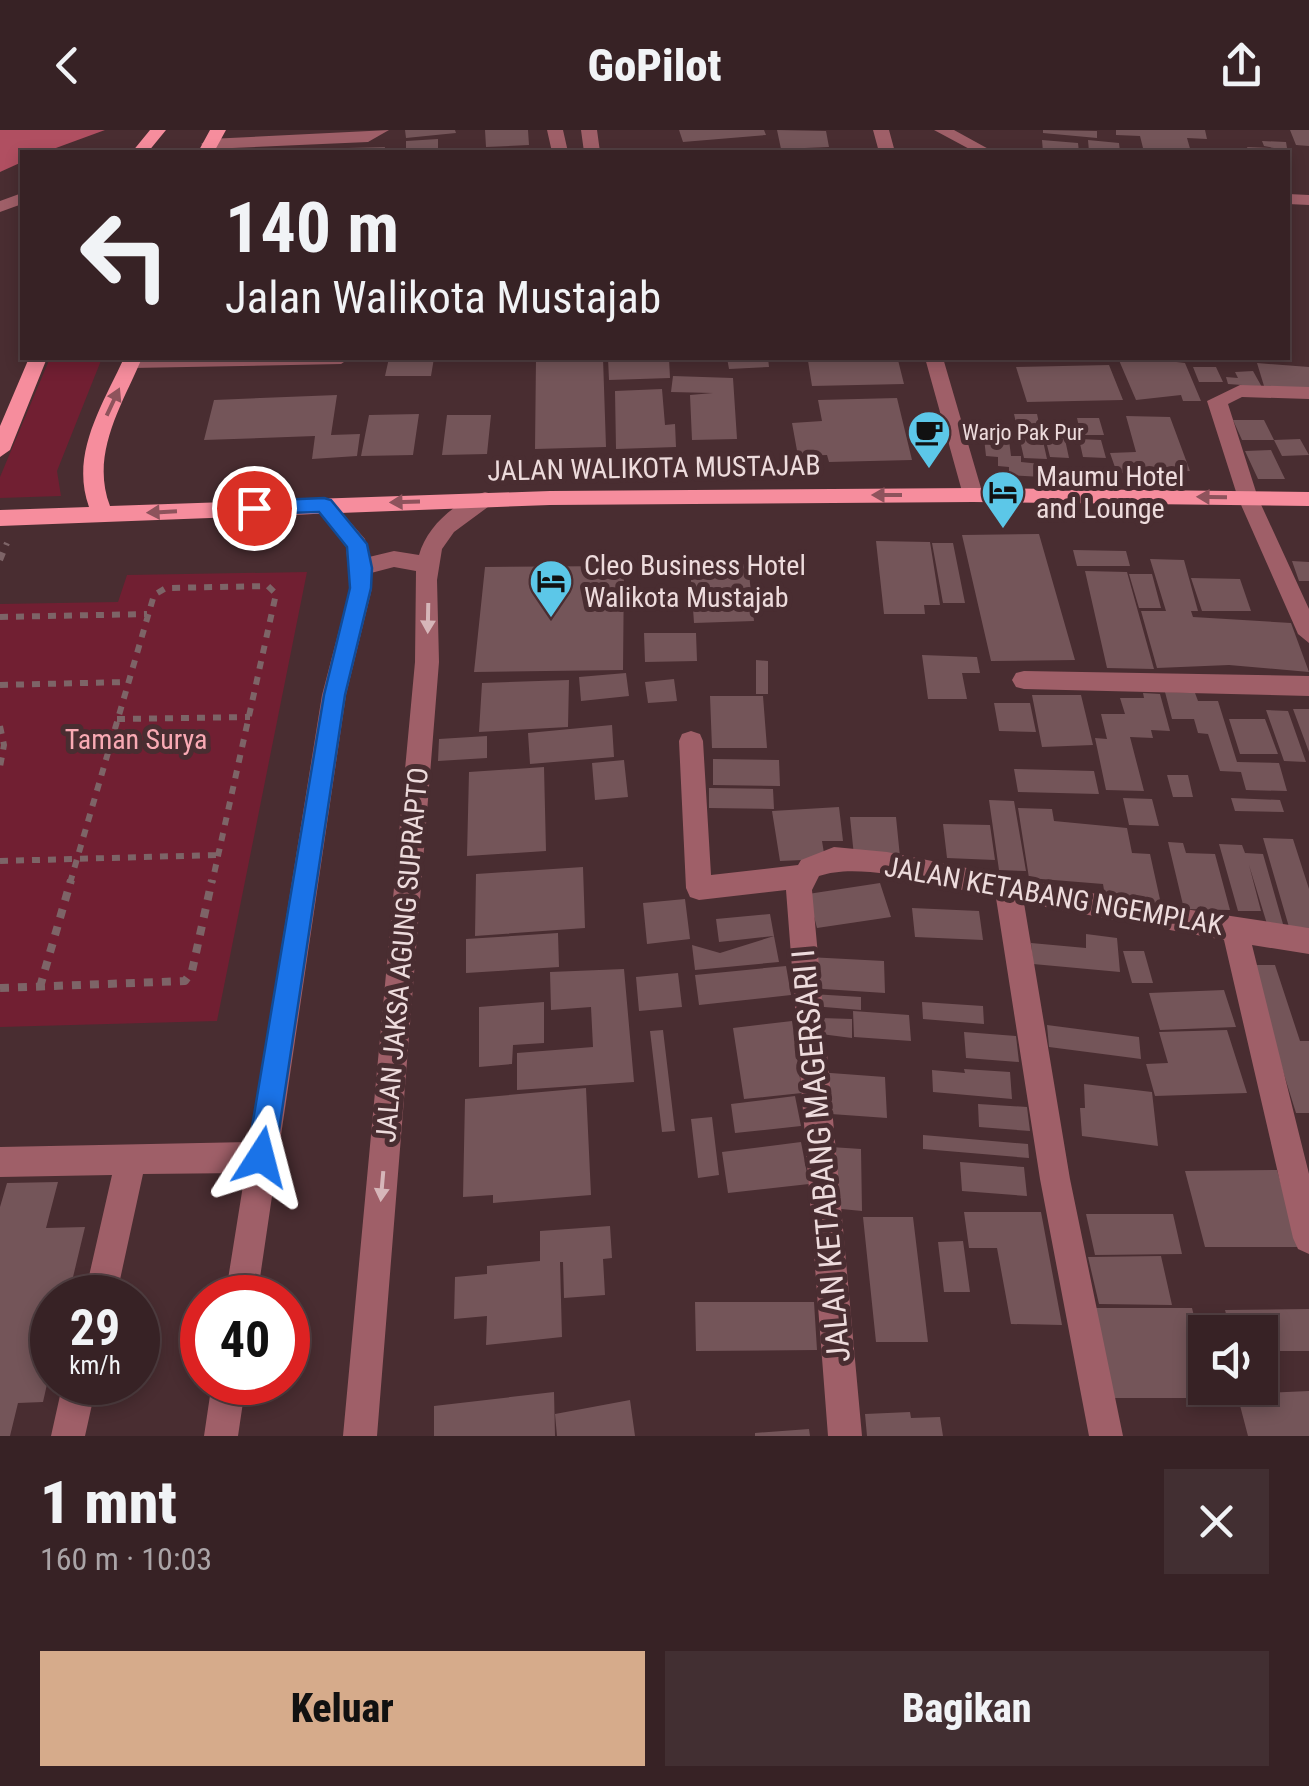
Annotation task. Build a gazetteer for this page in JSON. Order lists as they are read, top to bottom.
{
  "streets": {
    "main road": ["JALAN WALIKOTA MUSTAJAB"],
    "street": ["JALAN KETABANG NGEMPLAK", "JALAN JAKSA AGUNG SUPRAPTO", "JALAN KETABANG MAGERSARI I"]
  },
  "crossings": [
    ["JALAN WALIKOTA MUSTAJAB", "JALAN JAKSA AGUNG SUPRAPTO"],
    ["JALAN KETABANG NGEMPLAK", "JALAN KETABANG MAGERSARI I"]
  ],
  "one_way": ["JALAN WALIKOTA MUSTAJAB"],
  "parks": ["Taman Surya"],
  "places": {
    "cafe": ["Warjo Pak Pur"],
    "hotel": ["Maumu Hotel and Lounge", "Cleo Business Hotel Walikota Mustajab"]
  },
  "page": {
    "header": "GoPilot",
    "turn": ["140 m", "Jalan Walikota Mustajab"],
    "speed": "29 km/h",
    "limit": "40",
    "heading": ["1 mnt", "160 m · 10:03"],
    "buttons": ["Keluar", "Bagikan"]
  }
}
